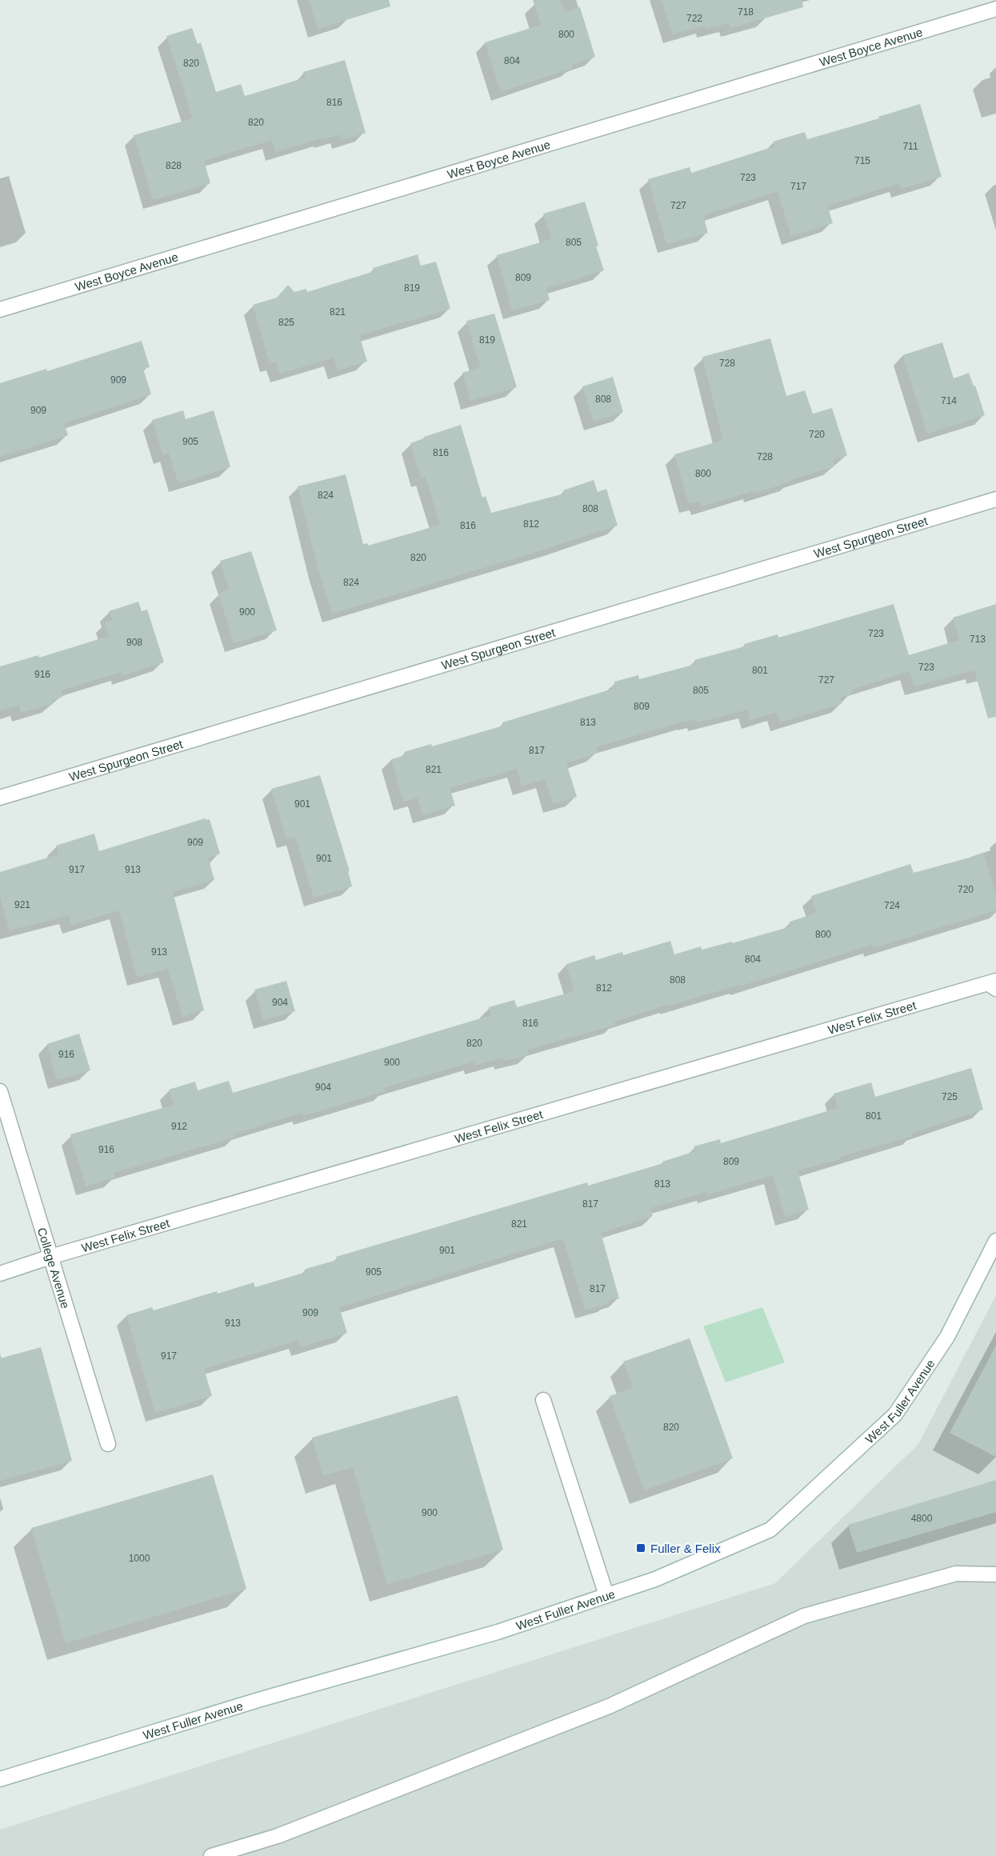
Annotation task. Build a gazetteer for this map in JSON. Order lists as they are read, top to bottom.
{
  "streets": {
    "street": [
      "West Boyce Avenue",
      "West Spurgeon Street",
      "West Felix Street",
      "College Avenue",
      "West Fuller Avenue"
    ]
  },
  "crossings": [
    ["West Felix Street", "College Avenue"]
  ],
  "places": {
    "transit": ["Fuller & Felix"]
  },
  "house_numbers": [
    "718",
    "722",
    "800",
    "804",
    "820",
    "816",
    "820",
    "711",
    "715",
    "828",
    "723",
    "717",
    "727",
    "805",
    "809",
    "819",
    "821",
    "825",
    "819",
    "728",
    "909",
    "808",
    "714",
    "909",
    "720",
    "905",
    "816",
    "728",
    "800",
    "824",
    "808",
    "812",
    "816",
    "820",
    "824",
    "900",
    "723",
    "713",
    "908",
    "723",
    "801",
    "916",
    "727",
    "805",
    "809",
    "813",
    "817",
    "821",
    "901",
    "909",
    "901",
    "917",
    "913",
    "720",
    "921",
    "724",
    "800",
    "913",
    "804",
    "808",
    "812",
    "904",
    "816",
    "820",
    "916",
    "900",
    "904",
    "725",
    "801",
    "912",
    "916",
    "809",
    "813",
    "817",
    "821",
    "901",
    "905",
    "817",
    "909",
    "913",
    "917",
    "820",
    "900",
    "4800",
    "1000"
  ]
}
